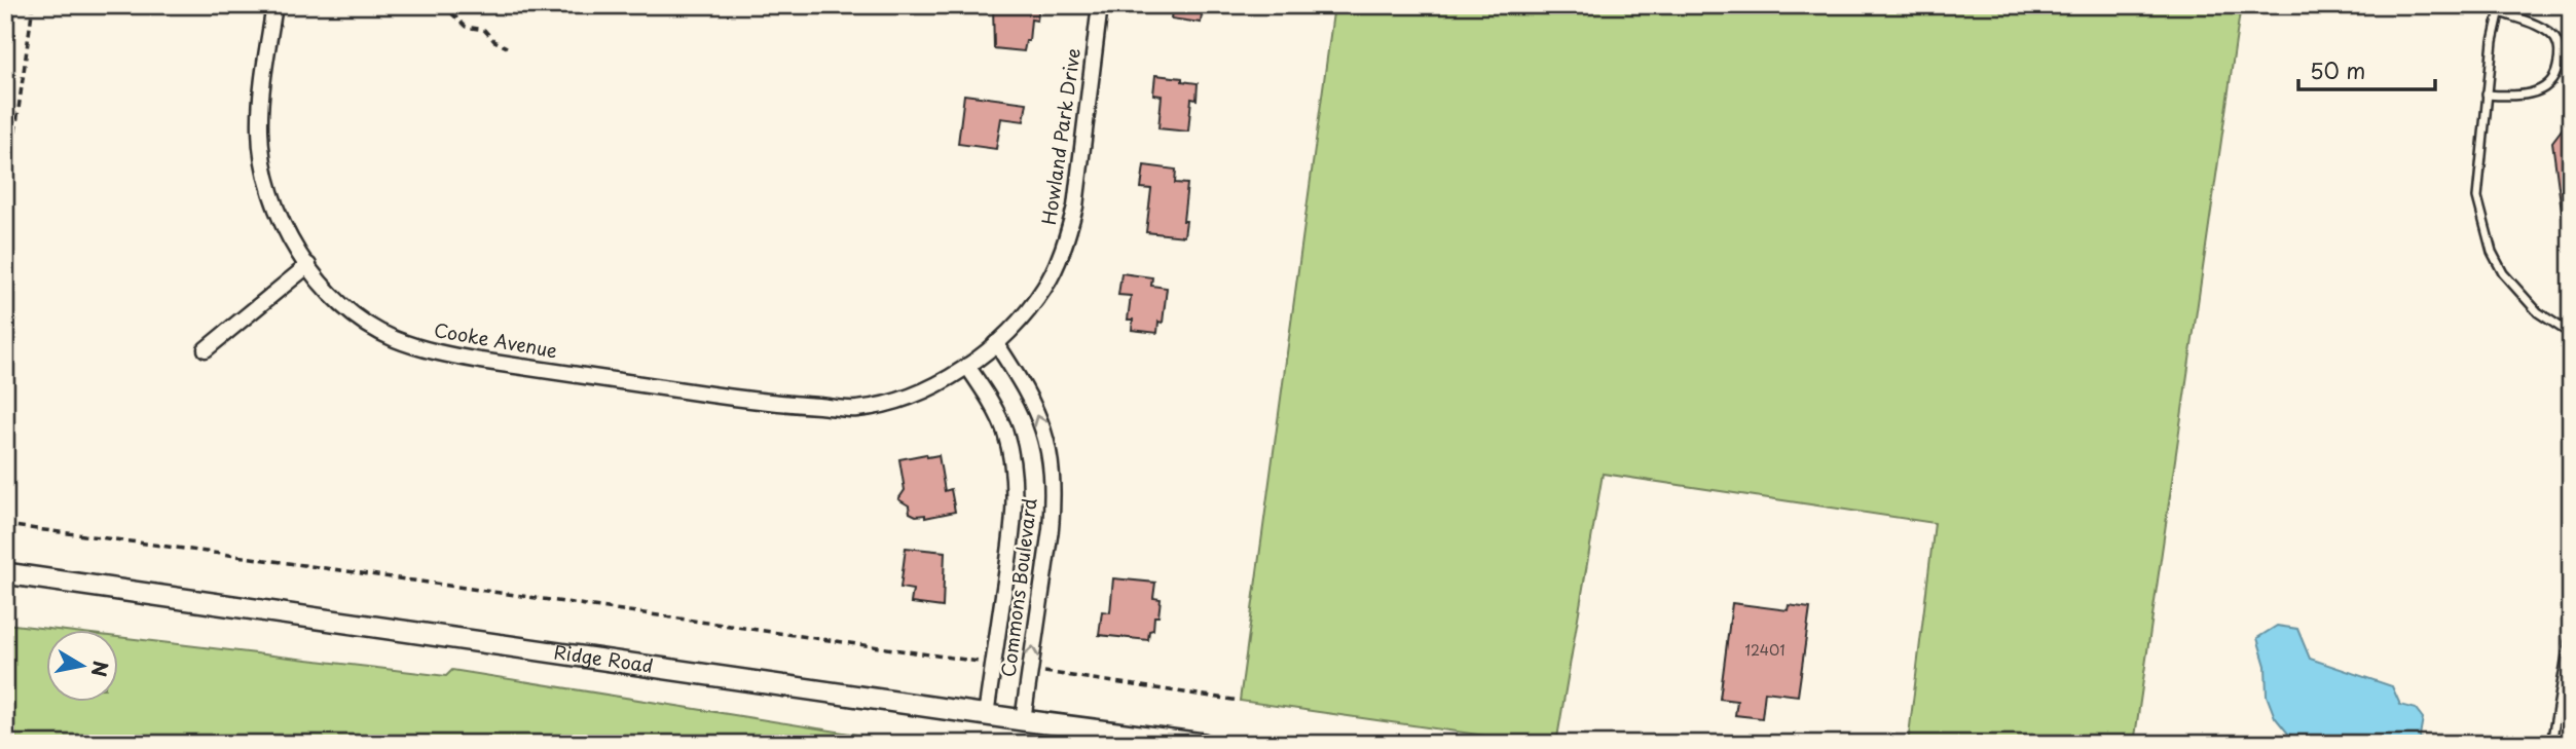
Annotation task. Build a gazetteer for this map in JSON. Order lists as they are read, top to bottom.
{
  "streets": {
    "street": [
      "Howland Park Drive",
      "Cooke Avenue",
      "Commons Boulevard",
      "Ridge Road"
    ]
  },
  "crossings": [
    ["Howland Park Drive", "Cooke Avenue"],
    ["Howland Park Drive", "Commons Boulevard"],
    ["Cooke Avenue", "Commons Boulevard"],
    ["Commons Boulevard", "Ridge Road"]
  ],
  "house_numbers": ["12401"],
  "scale_bar": "50 m",
  "north": "right"
}
